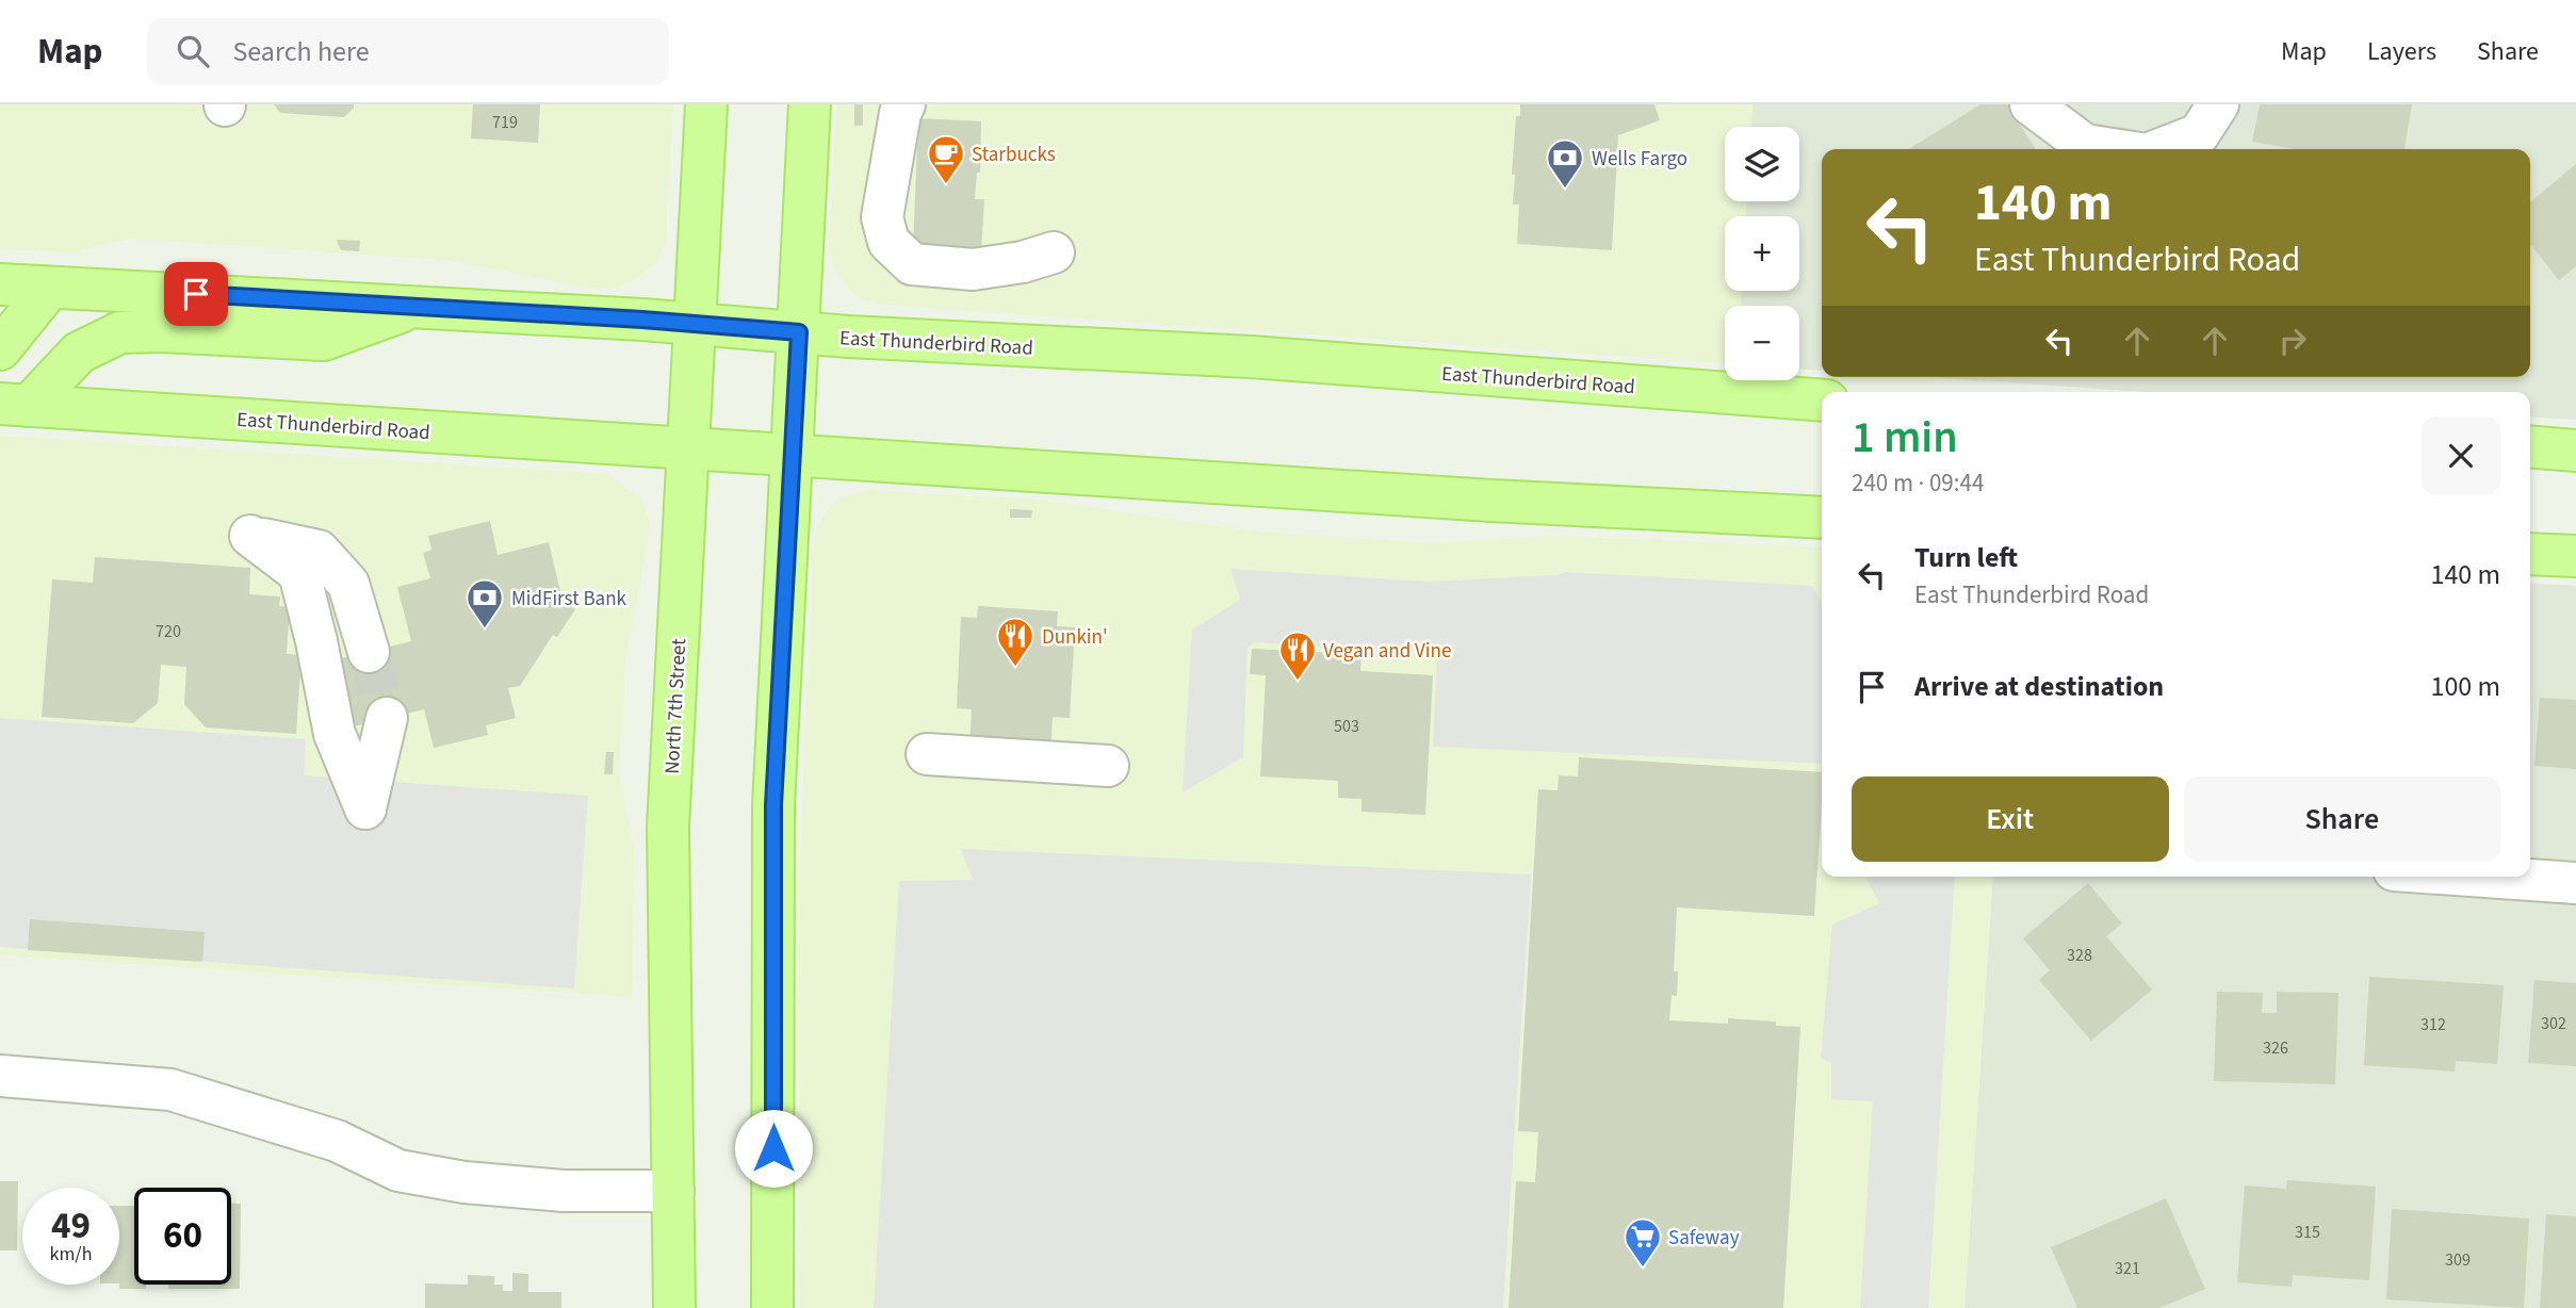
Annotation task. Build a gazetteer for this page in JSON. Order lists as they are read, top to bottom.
{
  "streets": {
    "main road": ["East Thunderbird Road", "North 7th Street"]
  },
  "crossings": [
    ["East Thunderbird Road", "North 7th Street"]
  ],
  "places": {
    "cafe": ["Starbucks"],
    "bank": ["Wells Fargo", "MidFirst Bank"],
    "restaurant": ["Dunkin'", "Vegan and Vine"],
    "supermarket": ["Safeway"]
  },
  "house_numbers": [
    "719",
    "720",
    "503",
    "328",
    "302",
    "312",
    "326",
    "315",
    "309",
    "321"
  ],
  "page": {
    "header": "Map",
    "search": "Search here",
    "nav": ["Map", "Layers", "Share"],
    "map_buttons": ["+", "−"],
    "turn": ["140 m", "East Thunderbird Road"],
    "heading": ["1 min", "240 m · 09:44"],
    "list": [
      {
        "name": "Turn left",
        "note": "East Thunderbird Road",
        "value": "140 m"
      },
      {
        "name": "Arrive at destination",
        "value": "100 m"
      }
    ],
    "buttons": ["Exit", "Share"],
    "speed": "49 km/h",
    "limit": "60"
  }
}
